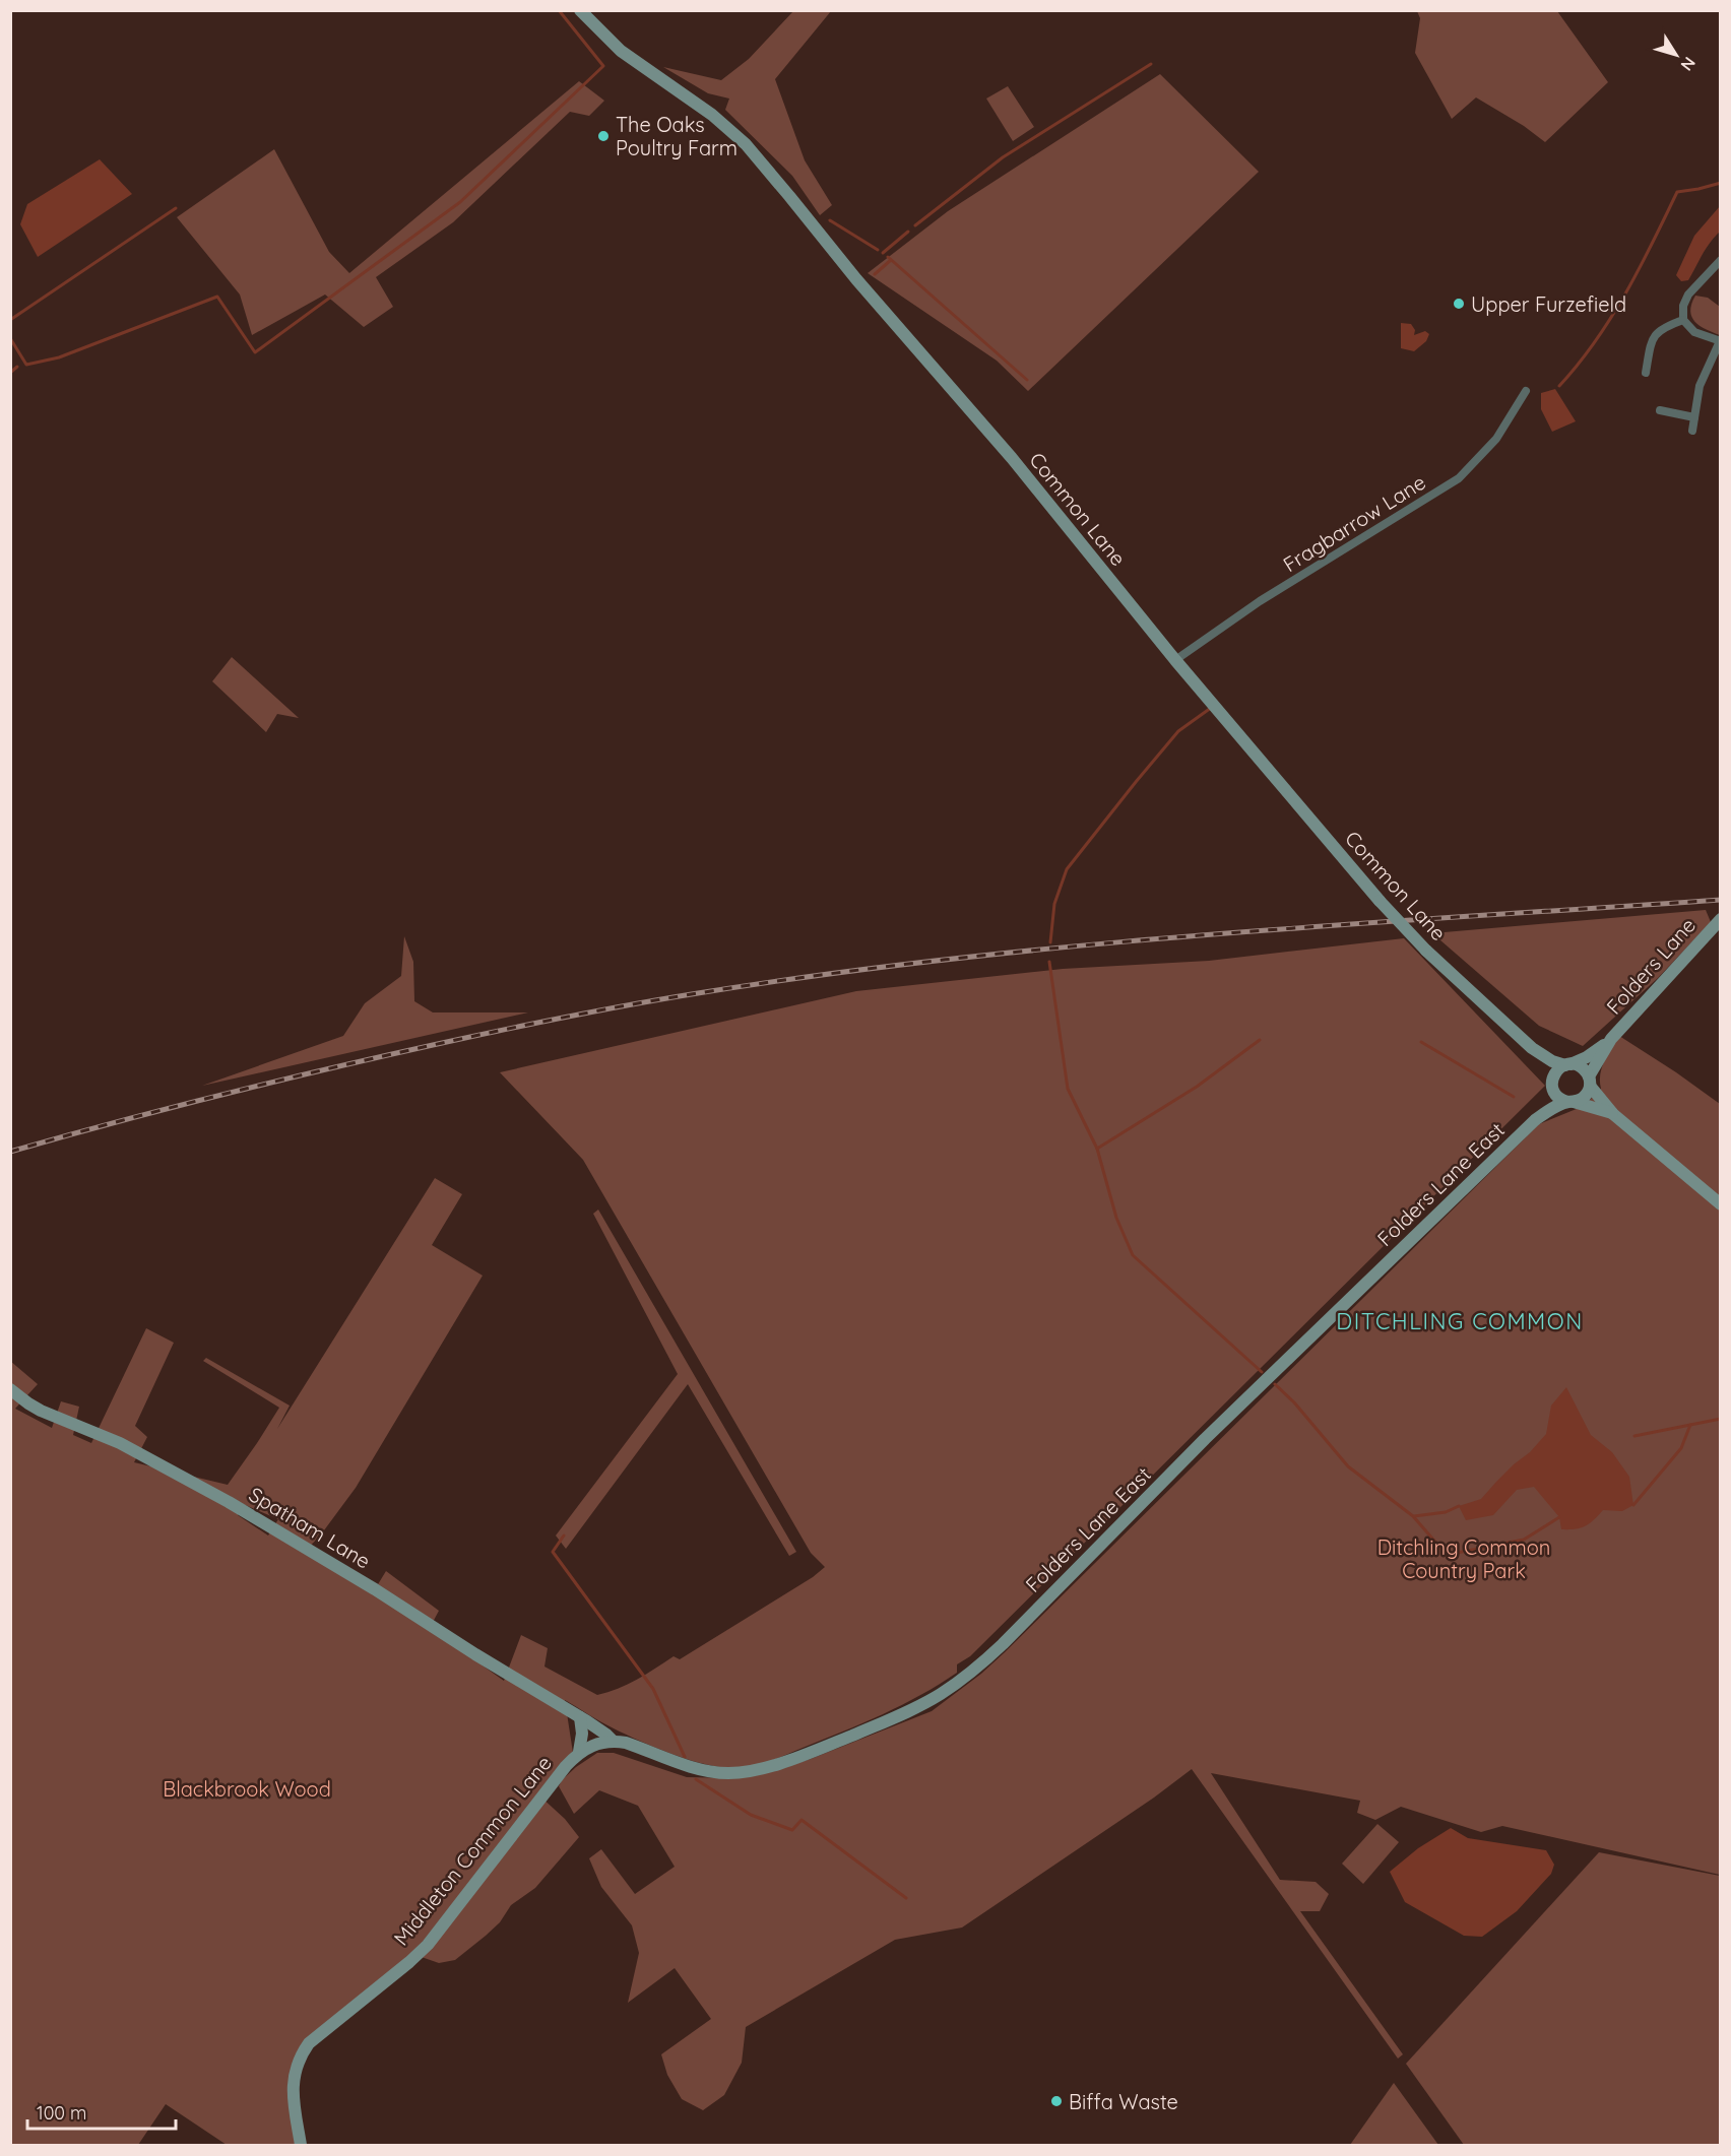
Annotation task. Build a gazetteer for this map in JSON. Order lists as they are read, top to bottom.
{
  "streets": {
    "street": [
      "Common Lane",
      "Fragbarrow Lane",
      "Folders Lane",
      "Folders Lane East",
      "Spatham Lane",
      "Middleton Common Lane"
    ]
  },
  "crossings": [
    ["Common Lane", "Fragbarrow Lane"],
    ["Common Lane", "Folders Lane"],
    ["Common Lane", "Folders Lane East"],
    ["Folders Lane", "Folders Lane East"],
    ["Folders Lane East", "Spatham Lane"]
  ],
  "districts": ["DITCHLING COMMON"],
  "parks": ["Ditchling Common Country Park", "Blackbrook Wood"],
  "places": ["The Oaks Poultry Farm", "Upper Furzefield", "Biffa Waste"],
  "scale_bar": "100 m",
  "north": "bottom right"
}
